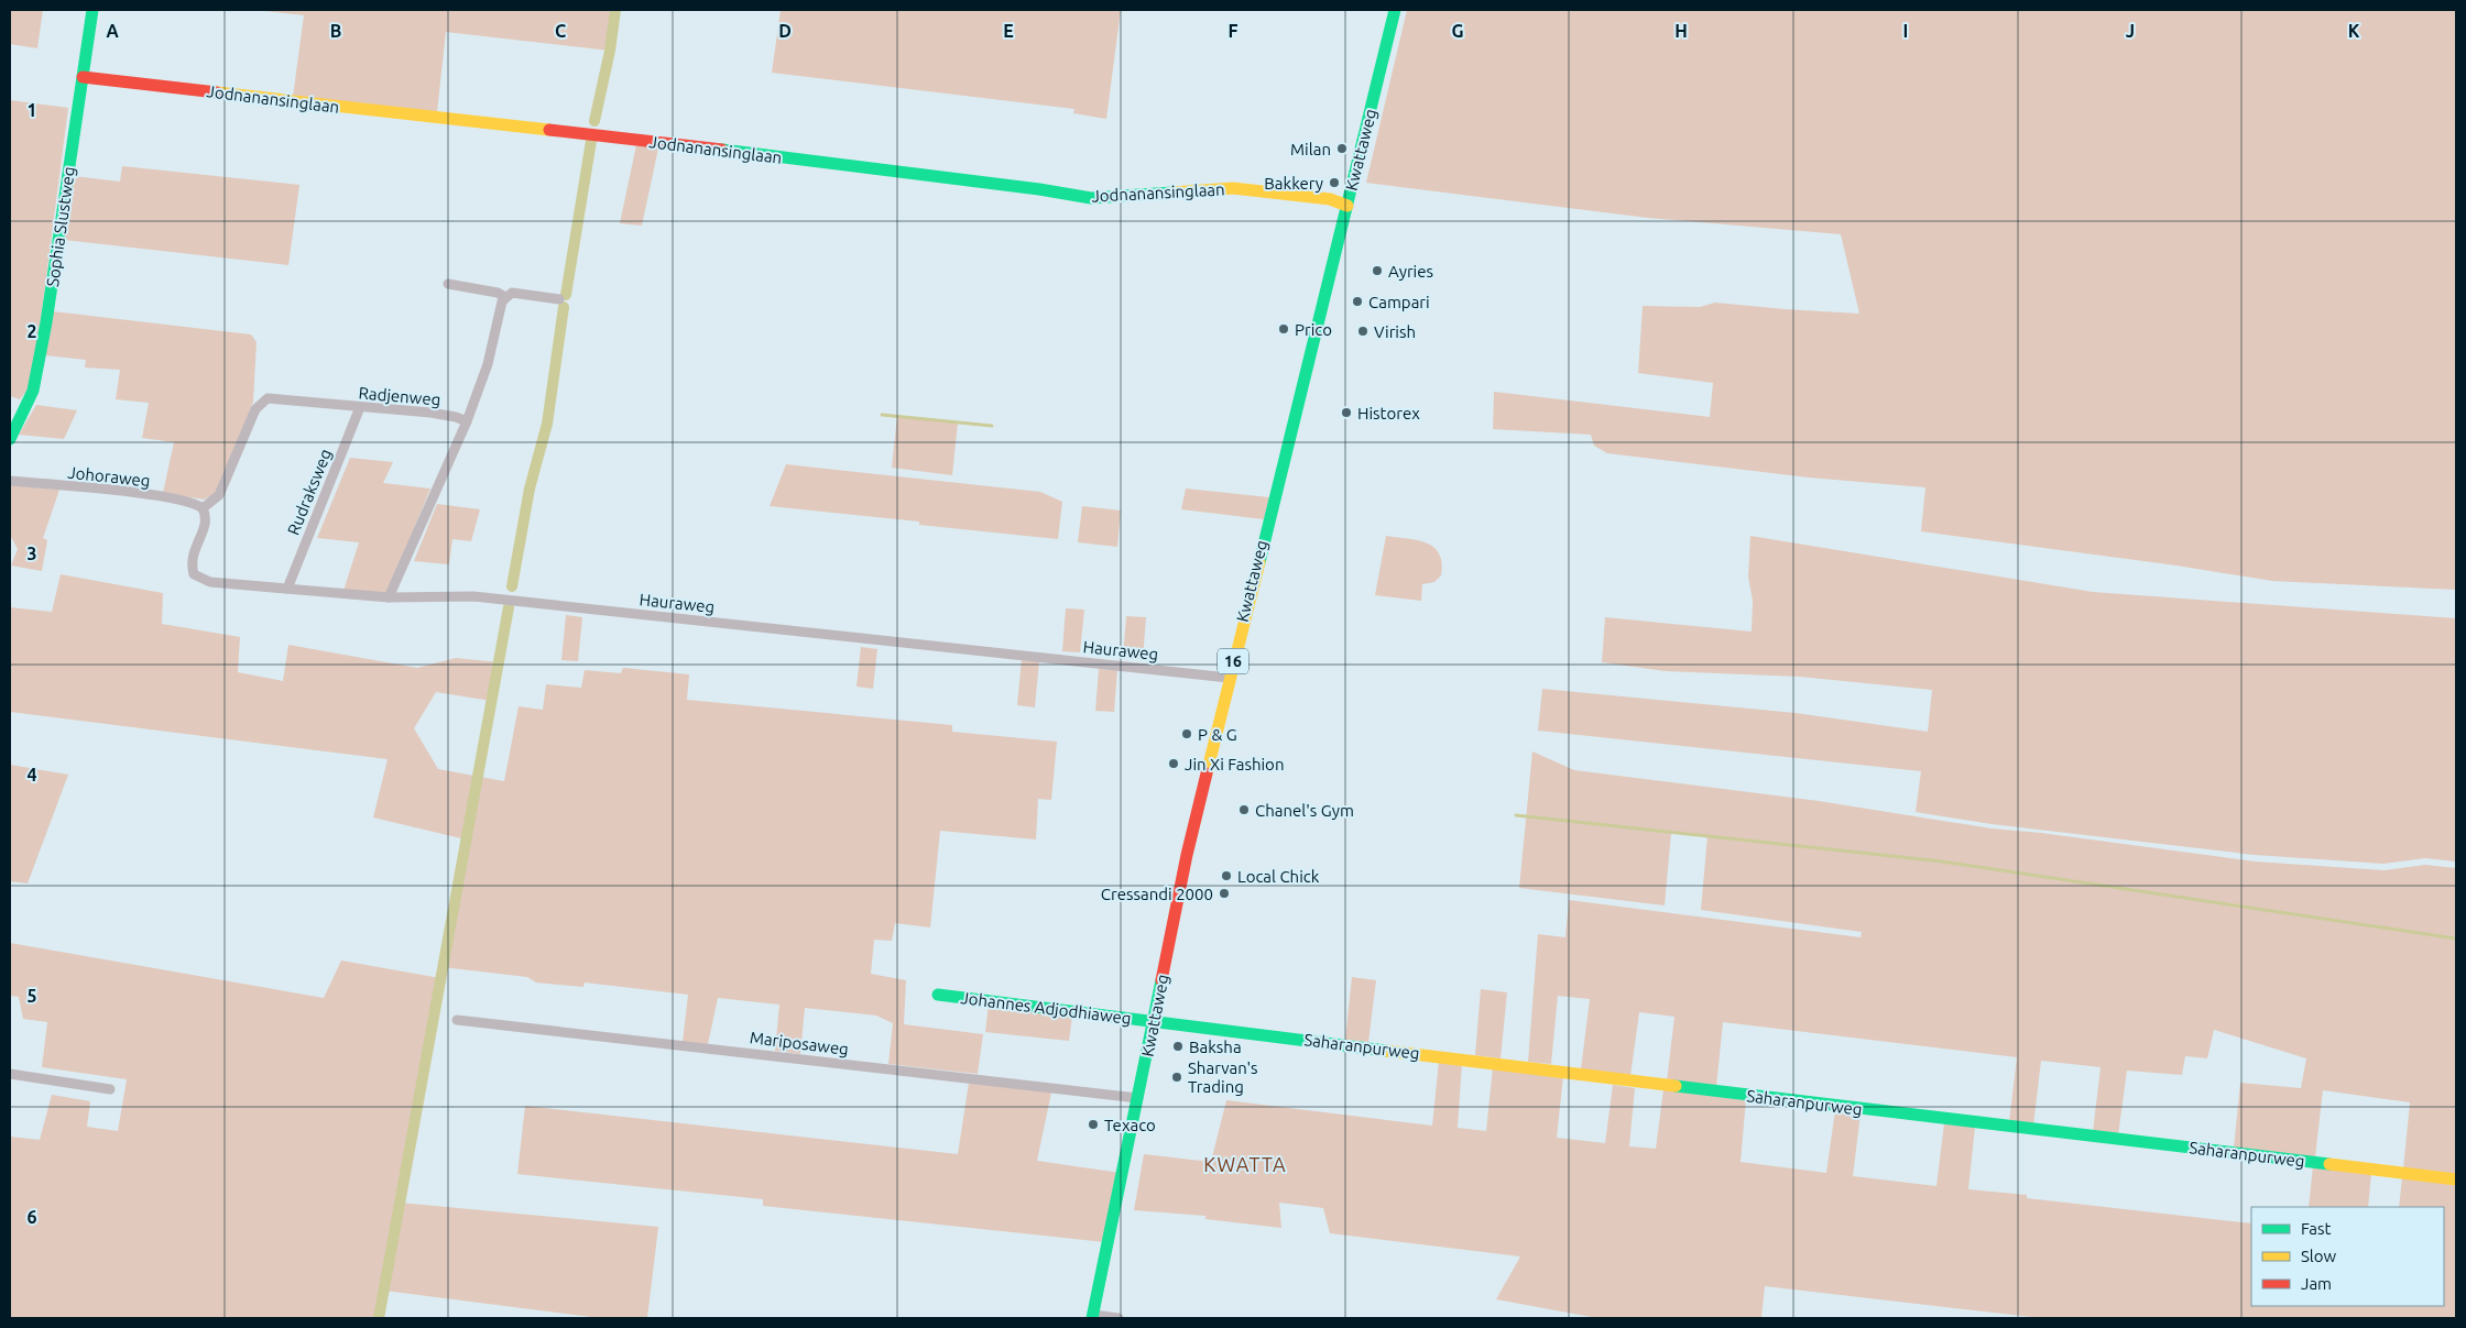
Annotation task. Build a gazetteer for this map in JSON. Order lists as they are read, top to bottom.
{
  "streets": {
    "street": [
      "Jodnanansinglaan",
      "Kwattaweg",
      "Sophia Slustweg",
      "Radjenweg",
      "Johoraweg",
      "Rudraksweg",
      "Hauraweg",
      "16",
      "Johannes Adjodhiaweg",
      "Mariposaweg",
      "Saharanpurweg"
    ]
  },
  "crossings": [
    ["Jodnanansinglaan", "Kwattaweg"],
    ["Jodnanansinglaan", "Sophia Slustweg"],
    ["Kwattaweg", "Hauraweg"],
    ["Kwattaweg", "Johannes Adjodhiaweg"],
    ["Kwattaweg", "Mariposaweg"],
    ["Kwattaweg", "Saharanpurweg"],
    ["Radjenweg", "Johoraweg"],
    ["Radjenweg", "Rudraksweg"],
    ["Radjenweg", "Hauraweg"],
    ["Johoraweg", "Hauraweg"],
    ["Rudraksweg", "Hauraweg"],
    ["Johannes Adjodhiaweg", "Saharanpurweg"]
  ],
  "districts": ["KWATTA"],
  "places": [
    "Milan",
    "Bakkery",
    "Ayries",
    "Campari",
    "Prico",
    "Virish",
    "Historex",
    "P & G",
    "Jin Xi Fashion",
    "Chanel's Gym",
    "Local Chick",
    "Cressandi 2000",
    "Baksha",
    "Sharvan's Trading",
    "Texaco"
  ],
  "legend": ["Fast", "Slow", "Jam"],
  "grid": {
    "columns": [
      "A",
      "B",
      "C",
      "D",
      "E",
      "F",
      "G",
      "H",
      "I",
      "J",
      "K"
    ],
    "rows": [
      "1",
      "2",
      "3",
      "4",
      "5",
      "6"
    ]
  }
}
